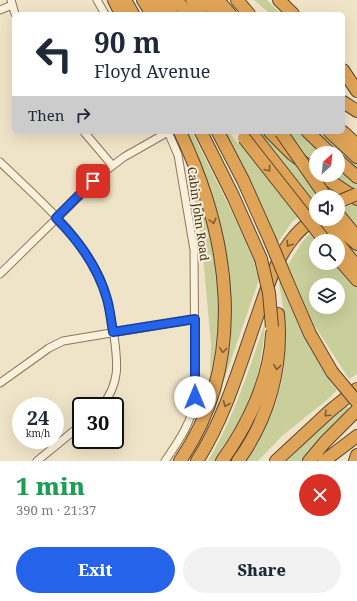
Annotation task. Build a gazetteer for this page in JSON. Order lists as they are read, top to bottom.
{
  "streets": {
    "street": ["Cabin John Road"]
  },
  "north": "top right",
  "page": {
    "turn": ["90 m", "Floyd Avenue"],
    "then": "Then",
    "speed": "24 km/h",
    "limit": "30",
    "heading": ["1 min", "390 m · 21:37"],
    "buttons": ["Exit", "Share"]
  }
}
